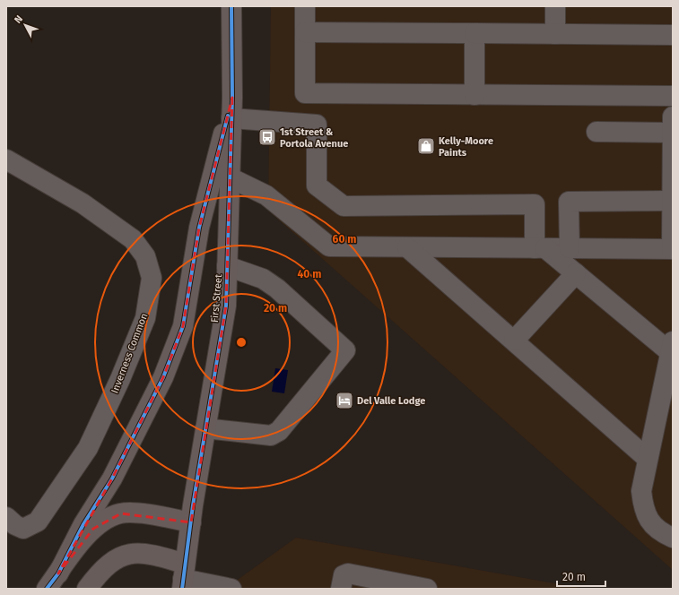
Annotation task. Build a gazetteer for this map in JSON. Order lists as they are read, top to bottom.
{
  "streets": {
    "main road": ["First Street"],
    "street": ["Inverness Common"]
  },
  "places": {
    "bus stop": ["1st Street & Portola Avenue"],
    "shop": ["Kelly-Moore Paints"],
    "hotel": ["Del Valle Lodge"]
  },
  "scale_bar": "20 m",
  "north": "top left",
  "rings": ["60 m", "40 m", "20 m"]
}
